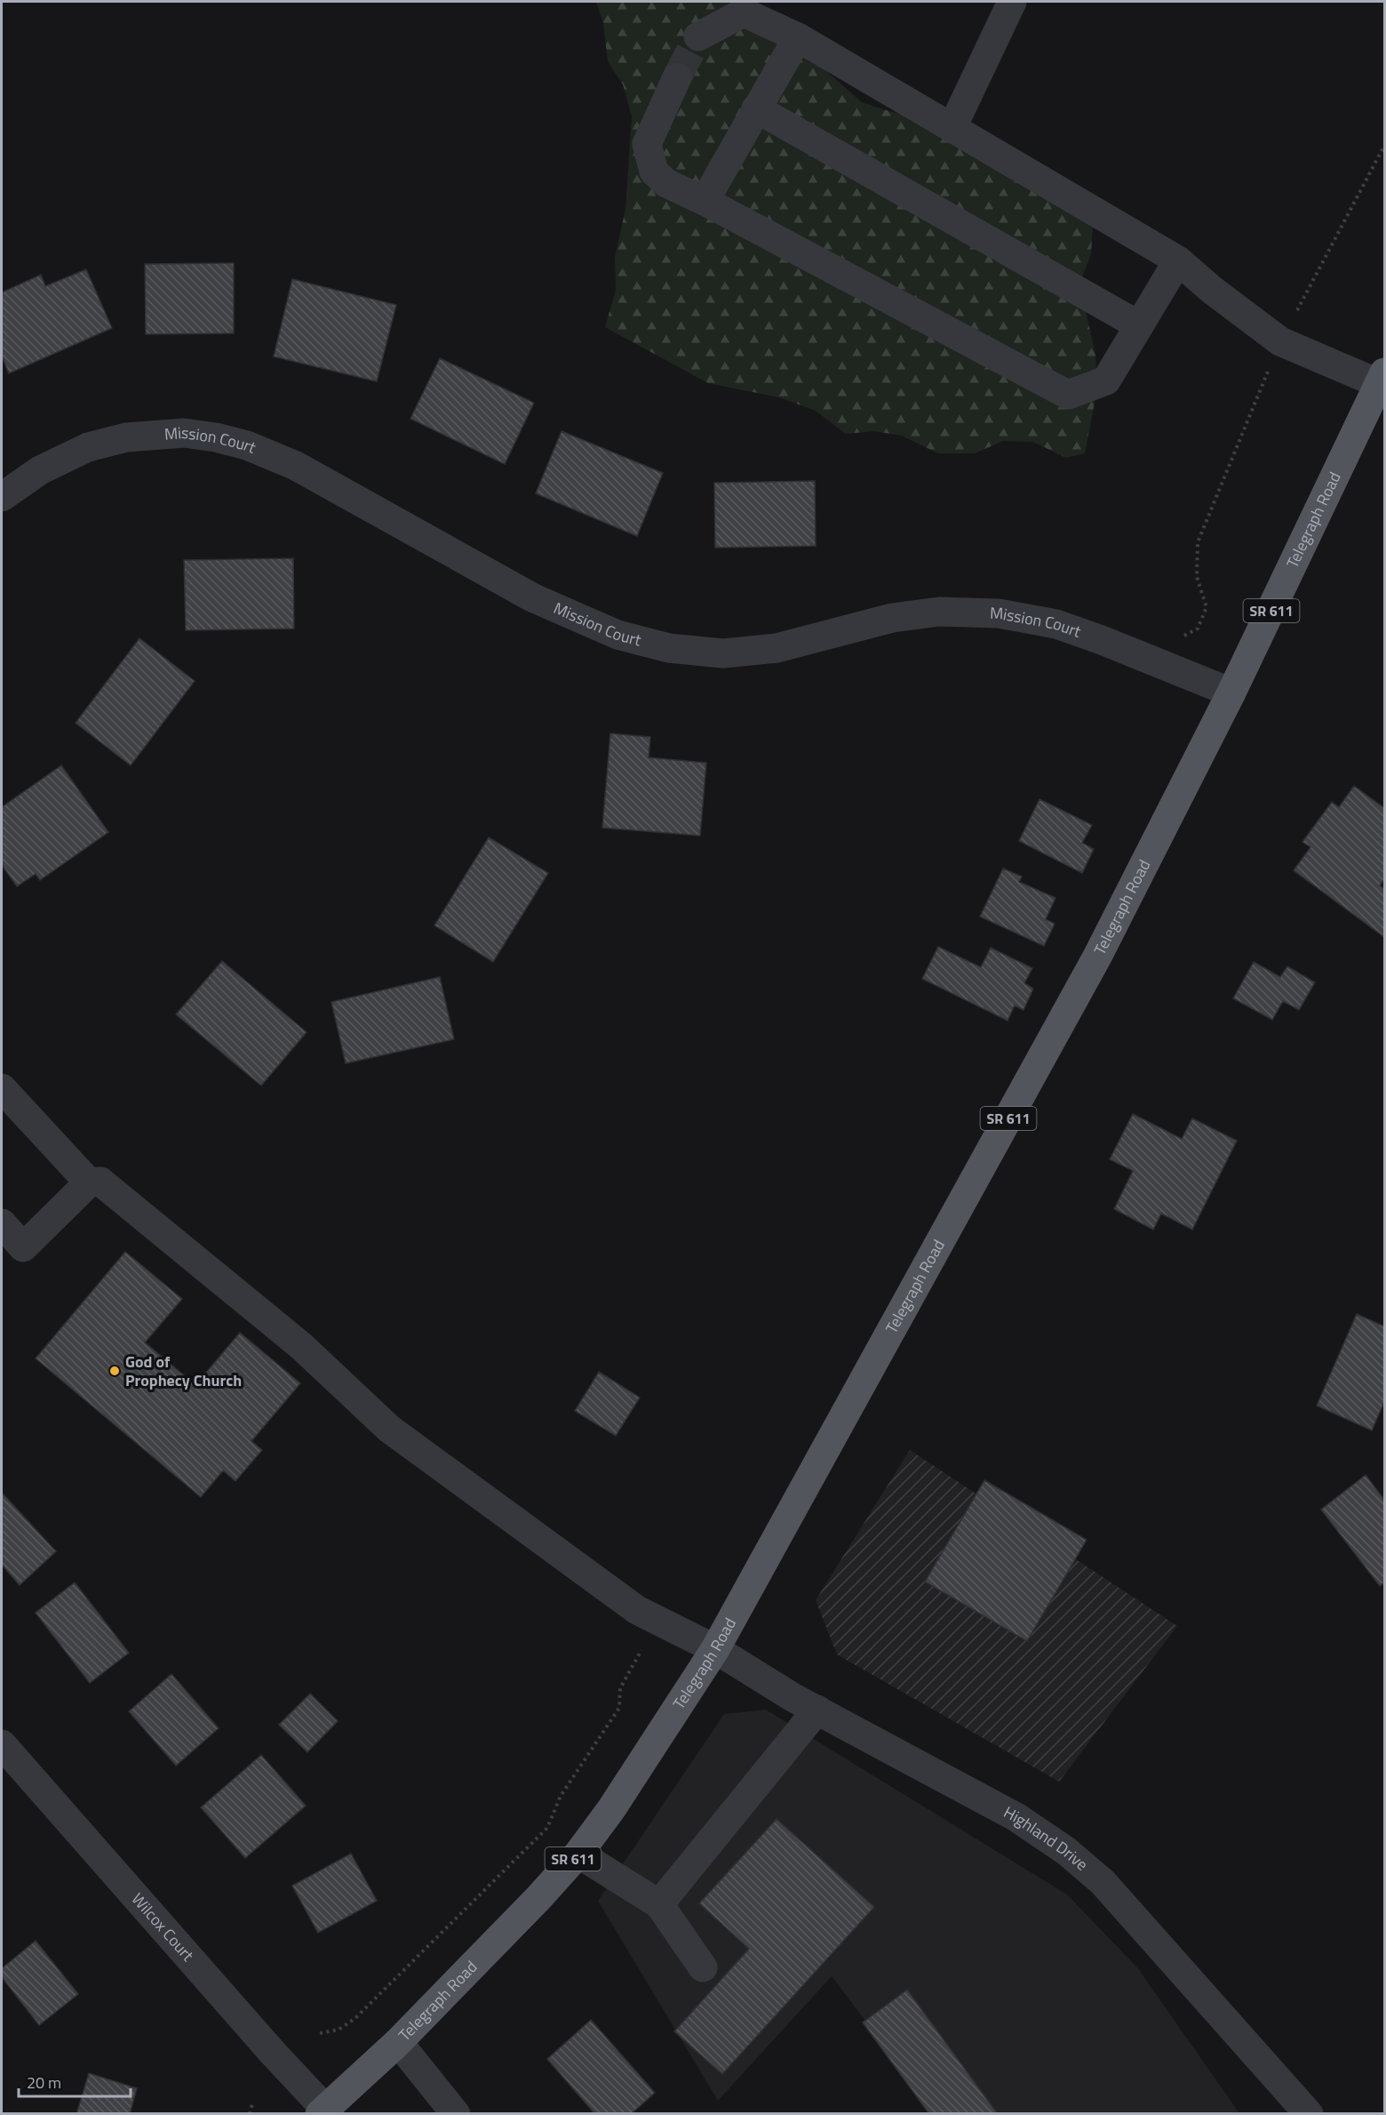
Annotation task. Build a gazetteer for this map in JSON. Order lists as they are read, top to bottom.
{
  "streets": {
    "main road": ["Telegraph Road", "SR 611"],
    "street": ["Mission Court", "Highland Drive", "Wilcox Court"]
  },
  "crossings": [
    ["Mission Court", "Telegraph Road"],
    ["Telegraph Road", "Highland Drive"],
    ["Telegraph Road", "Wilcox Court"]
  ],
  "places": ["God of Prophecy Church"],
  "scale_bar": "20 m"
}
